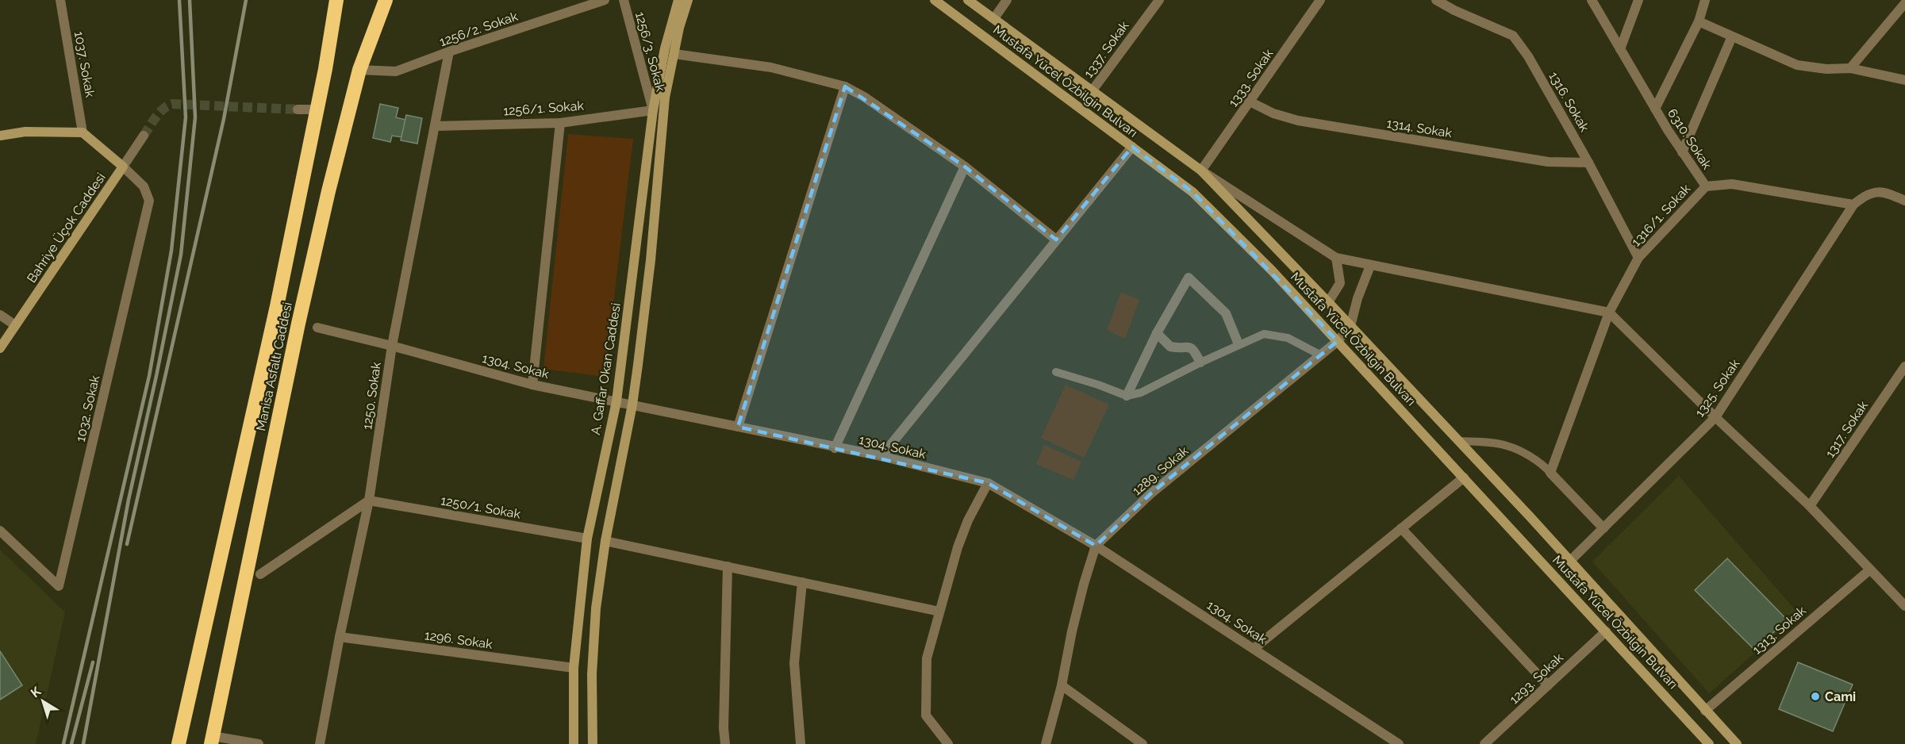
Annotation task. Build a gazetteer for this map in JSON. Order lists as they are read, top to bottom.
{
  "streets": {
    "highway": ["Manisa Asfaltı Caddesi"],
    "street": [
      "1256/2. Sokak",
      "1337. Sokak",
      "1256/3. Sokak",
      "1037. Sokak",
      "1333. Sokak",
      "Mustafa Yücel Özbilgin Bulvarı",
      "1316. Sokak",
      "1256/1. Sokak",
      "1314. Sokak",
      "6310. Sokak",
      "1316/1. Sokak",
      "Bahriye Üçok Caddesi",
      "1304. Sokak",
      "A. Gaffar Okan Caddesi",
      "1325. Sokak",
      "1250. Sokak",
      "1032. Sokak",
      "1317. Sokak",
      "1289. Sokak",
      "1250/1. Sokak",
      "1313. Sokak",
      "1296. Sokak",
      "1293. Sokak"
    ]
  },
  "crossings": [
    ["1256/2. Sokak", "Manisa Asfaltı Caddesi"],
    ["1256/2. Sokak", "1250. Sokak"],
    ["1337. Sokak", "Mustafa Yücel Özbilgin Bulvarı"],
    ["1256/3. Sokak", "1256/1. Sokak"],
    ["1256/3. Sokak", "A. Gaffar Okan Caddesi"],
    ["1037. Sokak", "Bahriye Üçok Caddesi"],
    ["1333. Sokak", "Mustafa Yücel Özbilgin Bulvarı"],
    ["1333. Sokak", "1314. Sokak"],
    ["Mustafa Yücel Özbilgin Bulvarı", "1325. Sokak"],
    ["Mustafa Yücel Özbilgin Bulvarı", "1289. Sokak"],
    ["Mustafa Yücel Özbilgin Bulvarı", "1313. Sokak"],
    ["Mustafa Yücel Özbilgin Bulvarı", "1293. Sokak"],
    ["1316. Sokak", "1314. Sokak"],
    ["1316. Sokak", "1316/1. Sokak"],
    ["1256/1. Sokak", "A. Gaffar Okan Caddesi"],
    ["1256/1. Sokak", "1250. Sokak"],
    ["6310. Sokak", "1316/1. Sokak"],
    ["6310. Sokak", "1325. Sokak"],
    ["Bahriye Üçok Caddesi", "1032. Sokak"],
    ["1304. Sokak", "A. Gaffar Okan Caddesi"],
    ["1304. Sokak", "1250. Sokak"],
    ["1304. Sokak", "1289. Sokak"],
    ["A. Gaffar Okan Caddesi", "1250/1. Sokak"],
    ["A. Gaffar Okan Caddesi", "1296. Sokak"],
    ["1250. Sokak", "1250/1. Sokak"],
    ["1250. Sokak", "1296. Sokak"]
  ],
  "places": ["Cami"],
  "north": "top left"
}
